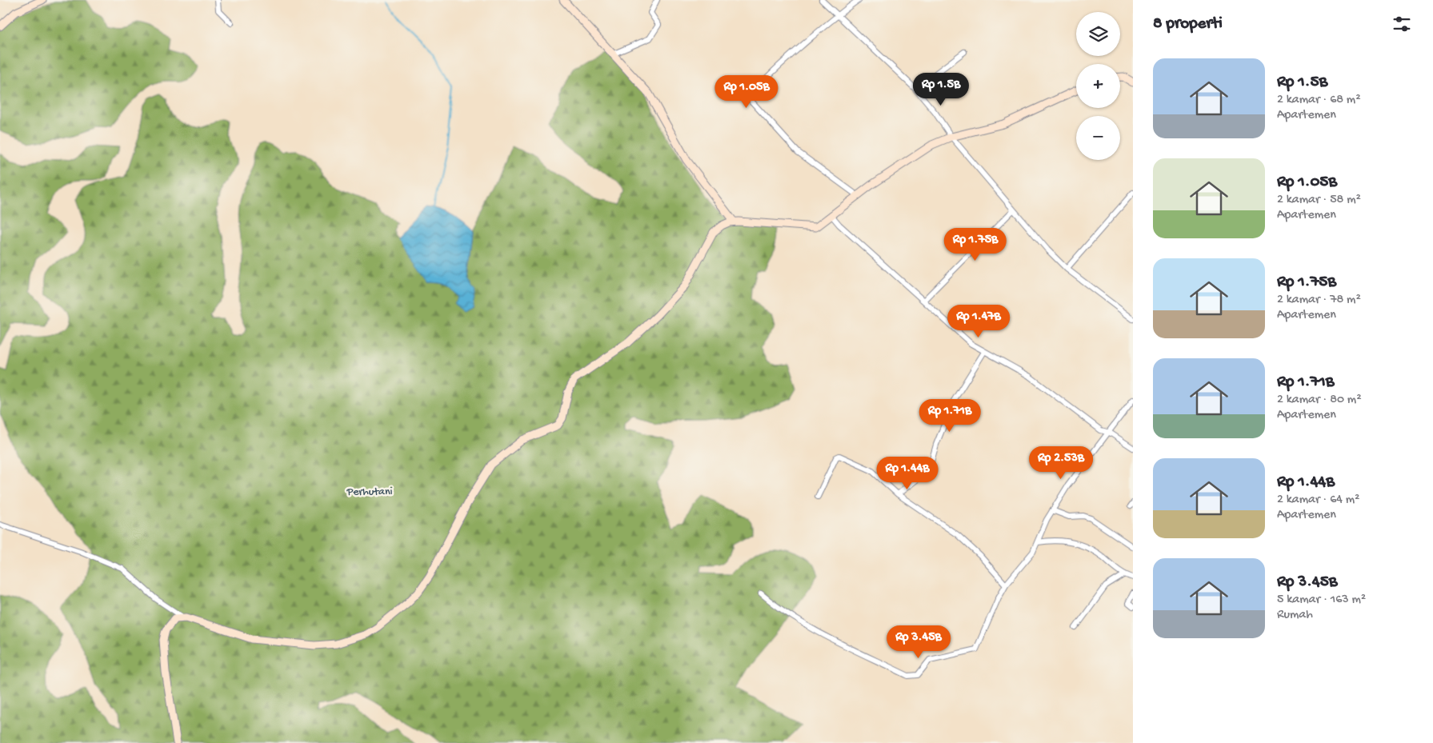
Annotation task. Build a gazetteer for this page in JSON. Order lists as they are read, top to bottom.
{
  "parks": ["Perhutani"],
  "page": {
    "heading": "8 properti",
    "map_buttons": ["+", "−"],
    "list": [
      {
        "name": "Rp 1.5B",
        "note": "2 kamar · 68 m² · Apartemen"
      },
      {
        "name": "Rp 1.05B",
        "note": "2 kamar · 58 m² · Apartemen"
      },
      {
        "name": "Rp 1.75B",
        "note": "2 kamar · 78 m² · Apartemen"
      },
      {
        "name": "Rp 1.71B",
        "note": "2 kamar · 80 m² · Apartemen"
      },
      {
        "name": "Rp 1.44B",
        "note": "2 kamar · 64 m² · Apartemen"
      },
      {
        "name": "Rp 3.45B",
        "note": "5 kamar · 163 m² · Rumah"
      }
    ],
    "price": [
      "Rp 1.5B",
      "Rp 1.05B",
      "Rp 1.75B",
      "Rp 1.47B",
      "Rp 1.71B",
      "Rp 2.53B",
      "Rp 1.44B",
      "Rp 3.45B"
    ]
  }
}
